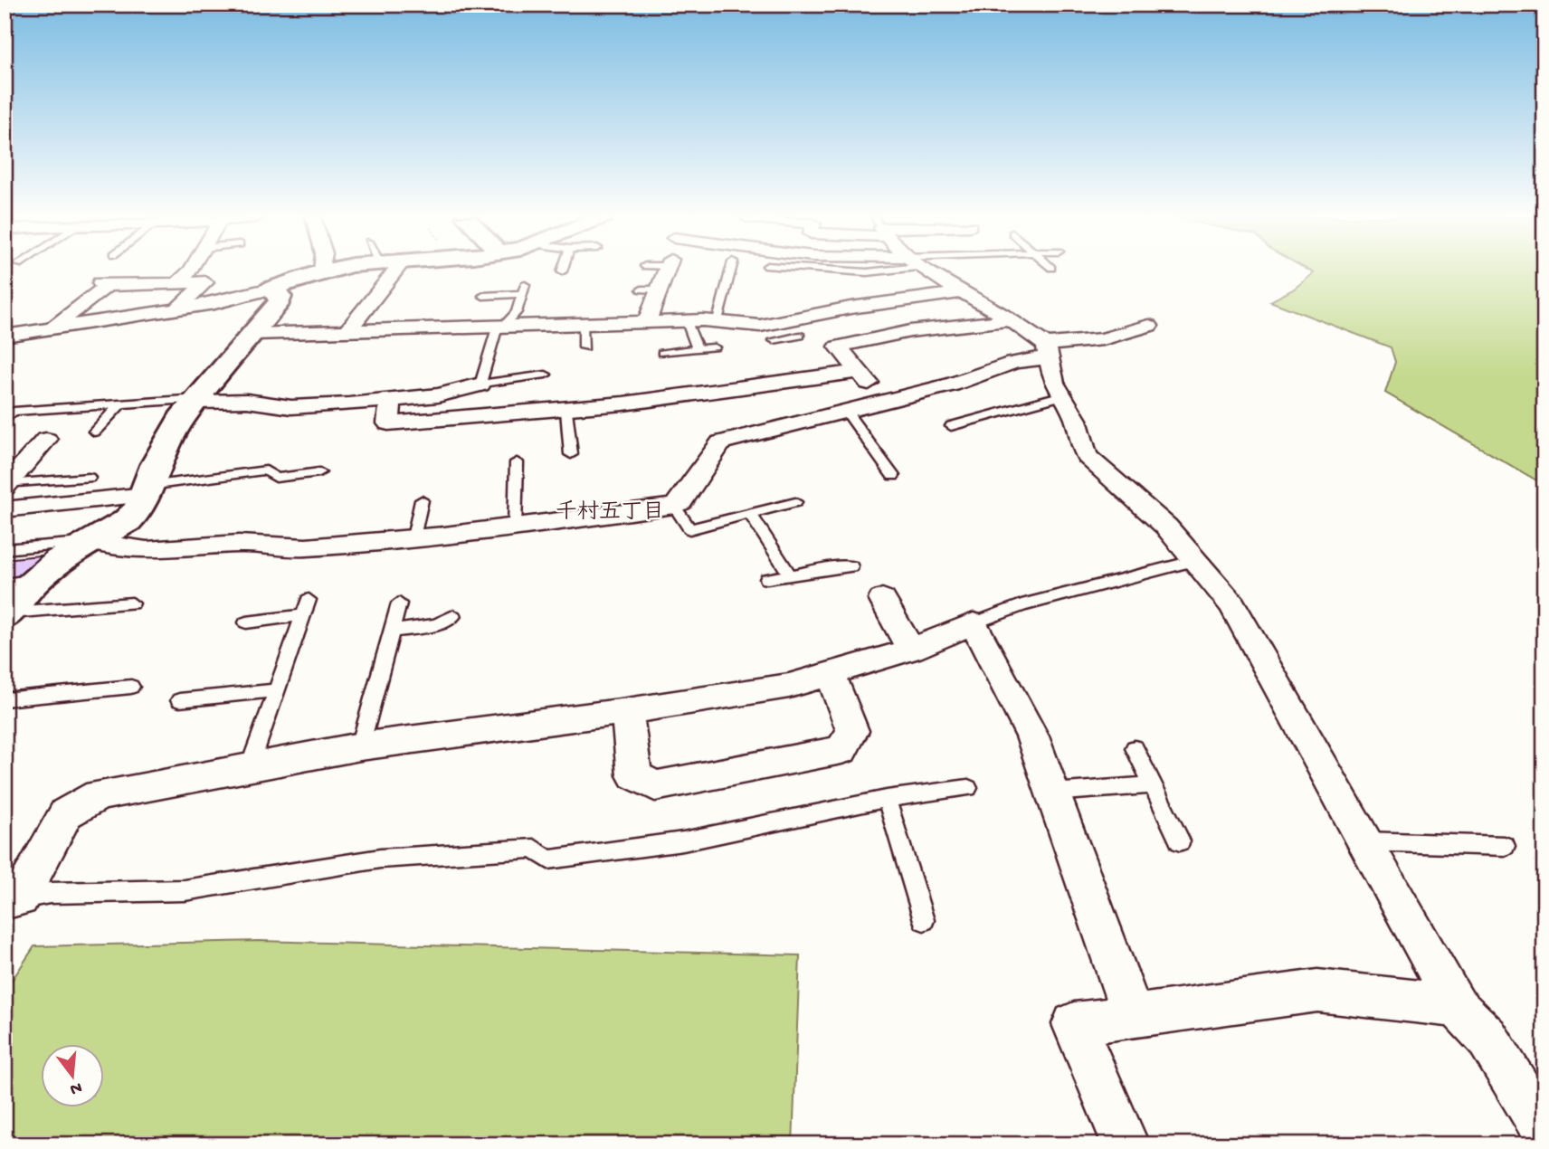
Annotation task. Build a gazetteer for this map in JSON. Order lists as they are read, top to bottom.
{
  "districts": ["千村五丁目"],
  "north": "bottom"
}
